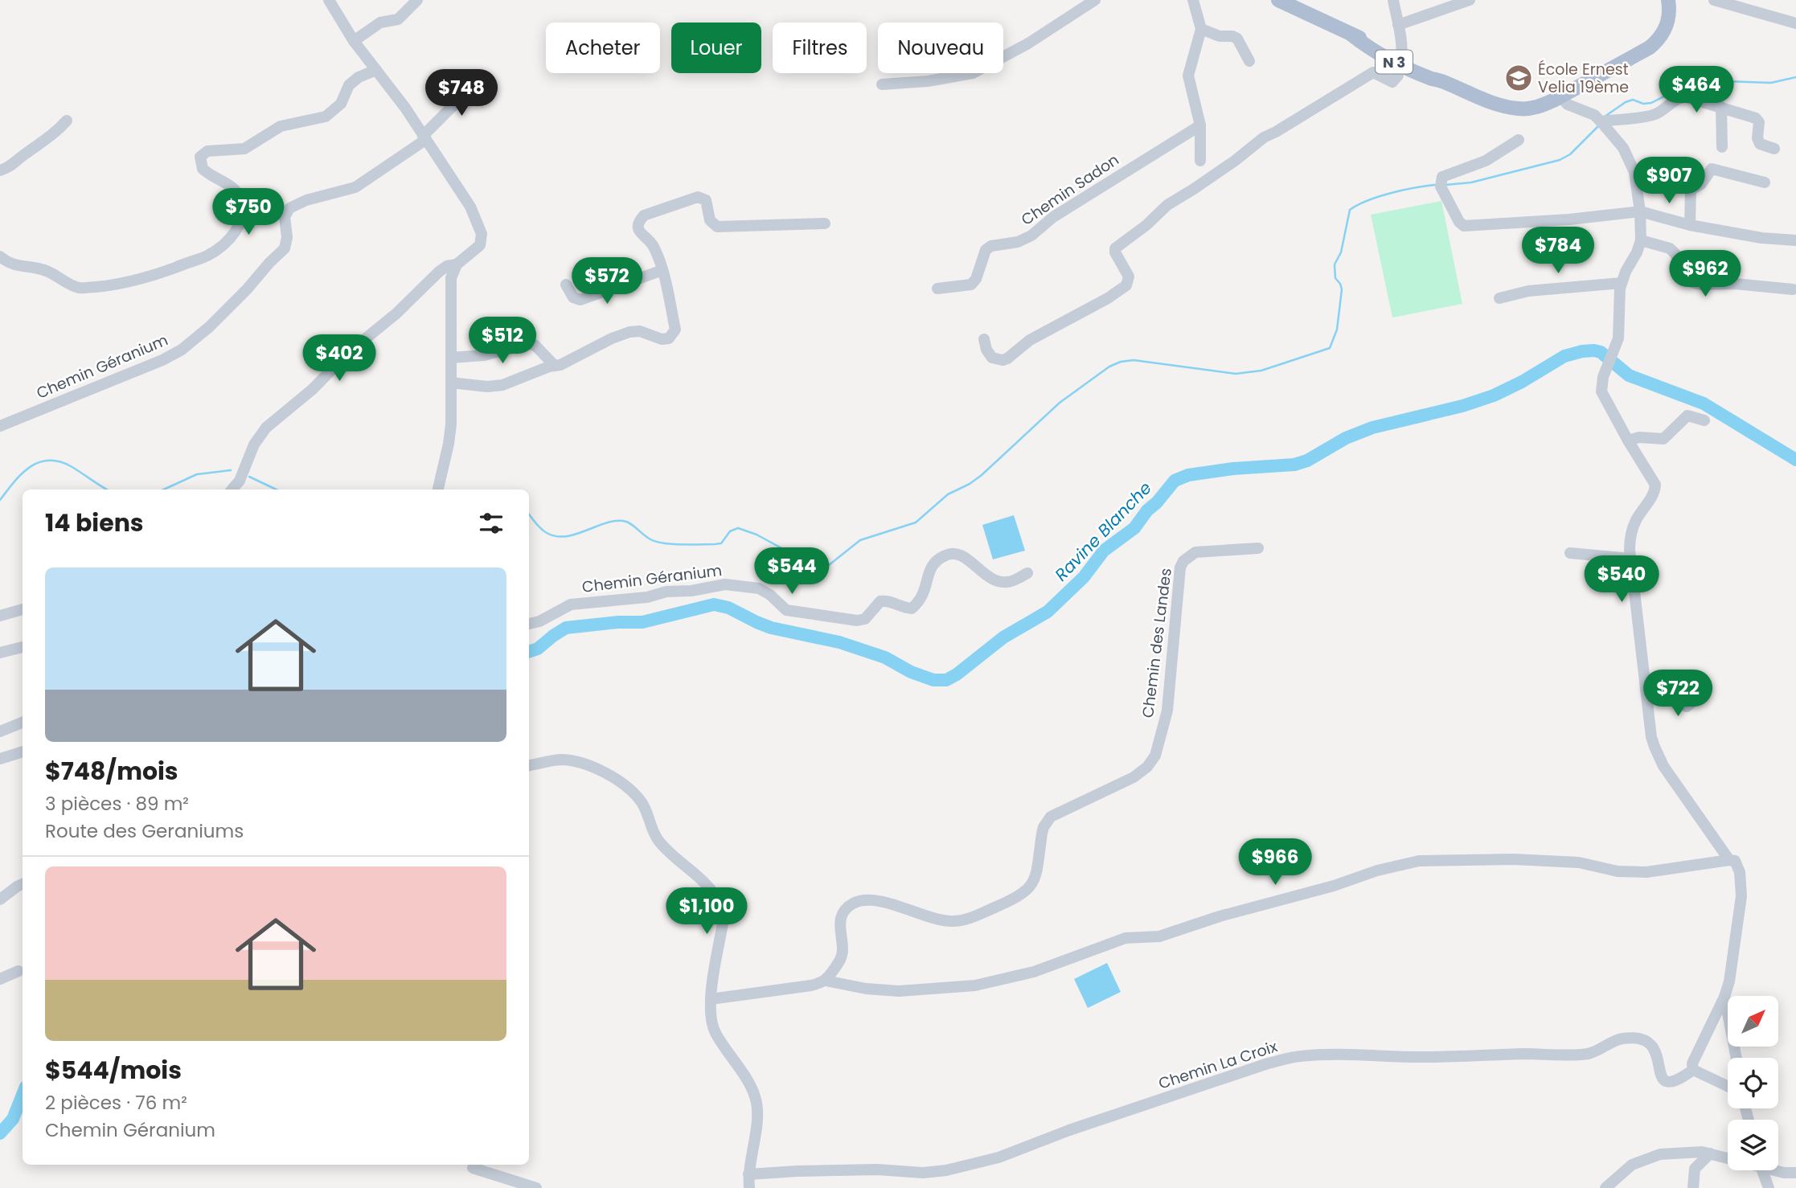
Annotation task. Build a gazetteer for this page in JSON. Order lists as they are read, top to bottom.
{
  "streets": {
    "main road": ["N 3"],
    "street": [
      "Chemin Sadon",
      "Chemin Géranium",
      "Chemin des Landes",
      "Chemin La Croix"
    ]
  },
  "water": ["Ravine Blanche"],
  "places": {
    "school or university": ["École Ernest Velia 19ème"]
  },
  "north": "top right",
  "page": {
    "chip": [
      "Acheter",
      "Louer",
      "Filtres",
      "Nouveau"
    ],
    "price": [
      "$464",
      "$748",
      "$907",
      "$750",
      "$784",
      "$962",
      "$572",
      "$512",
      "$402",
      "$544",
      "$540",
      "$722",
      "$966",
      "$1,100"
    ],
    "heading": "14 biens",
    "list": [
      {
        "name": "$748/mois",
        "note": "3 pièces · 89 m² · Route des Geraniums"
      },
      {
        "name": "$544/mois",
        "note": "2 pièces · 76 m² · Chemin Géranium"
      }
    ]
  }
}
